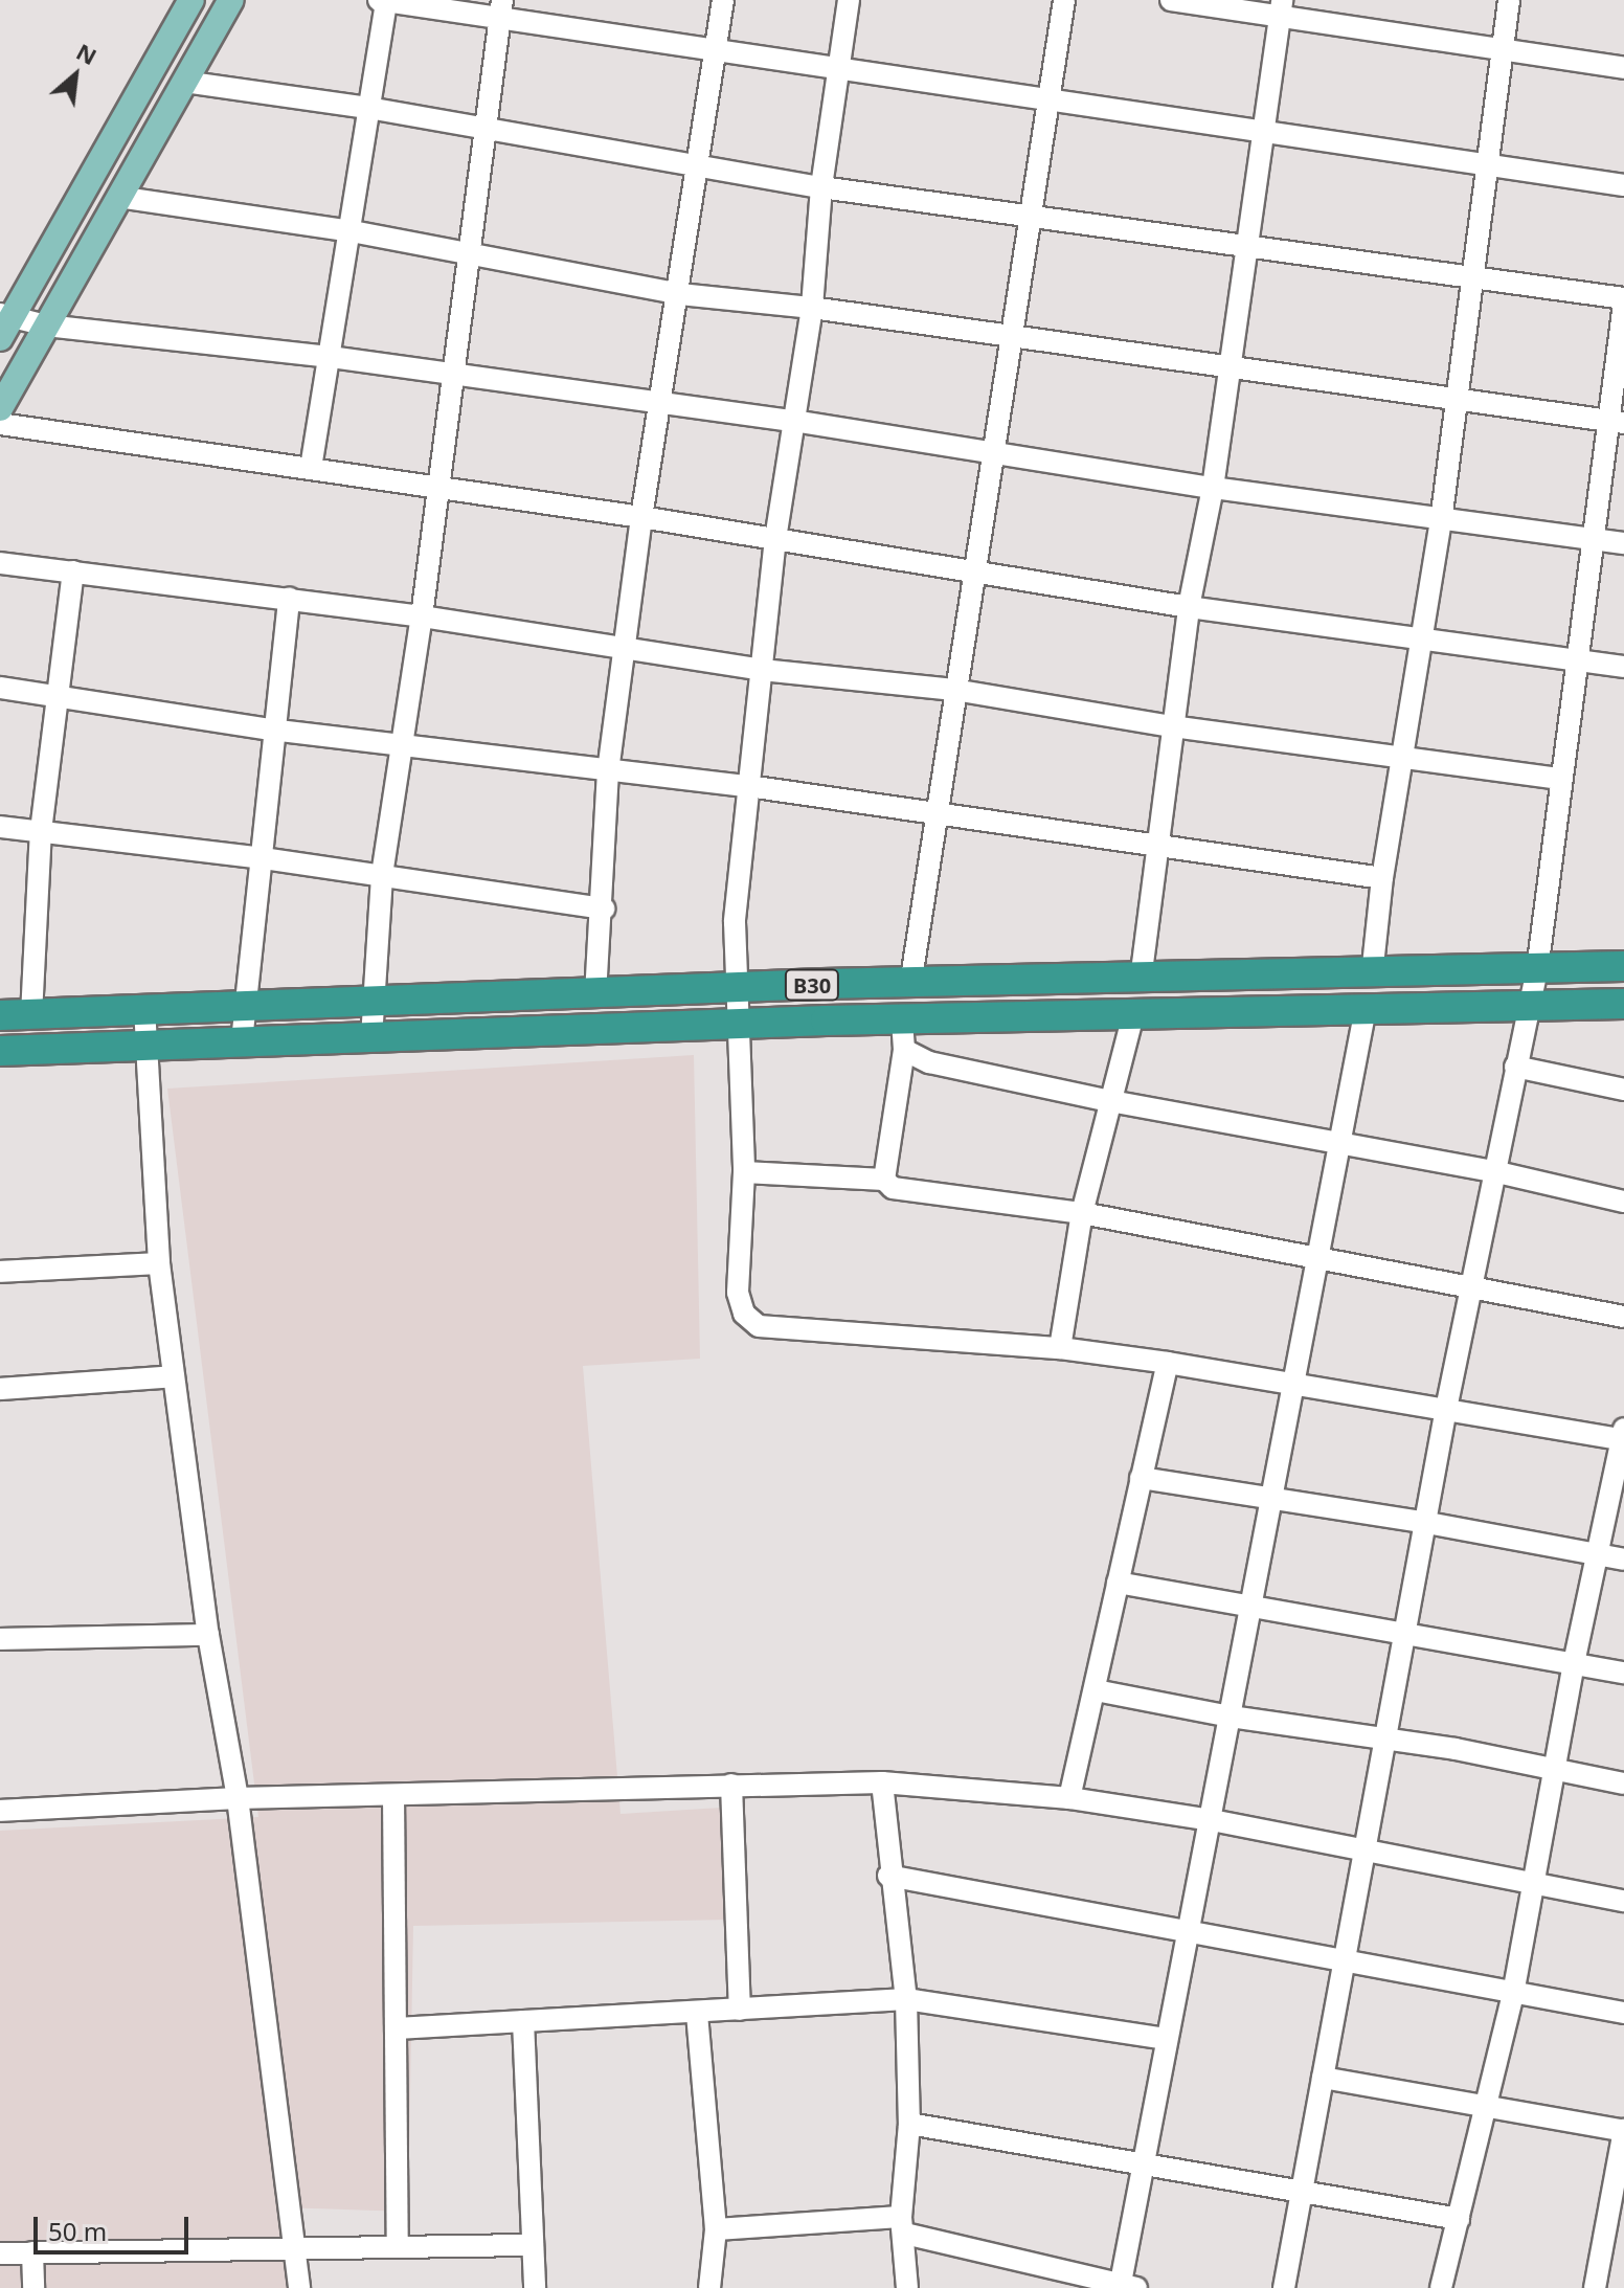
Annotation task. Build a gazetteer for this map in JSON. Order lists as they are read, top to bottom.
{
  "streets": {
    "highway": ["B30"]
  },
  "scale_bar": "50 m",
  "north": "top right"
}
